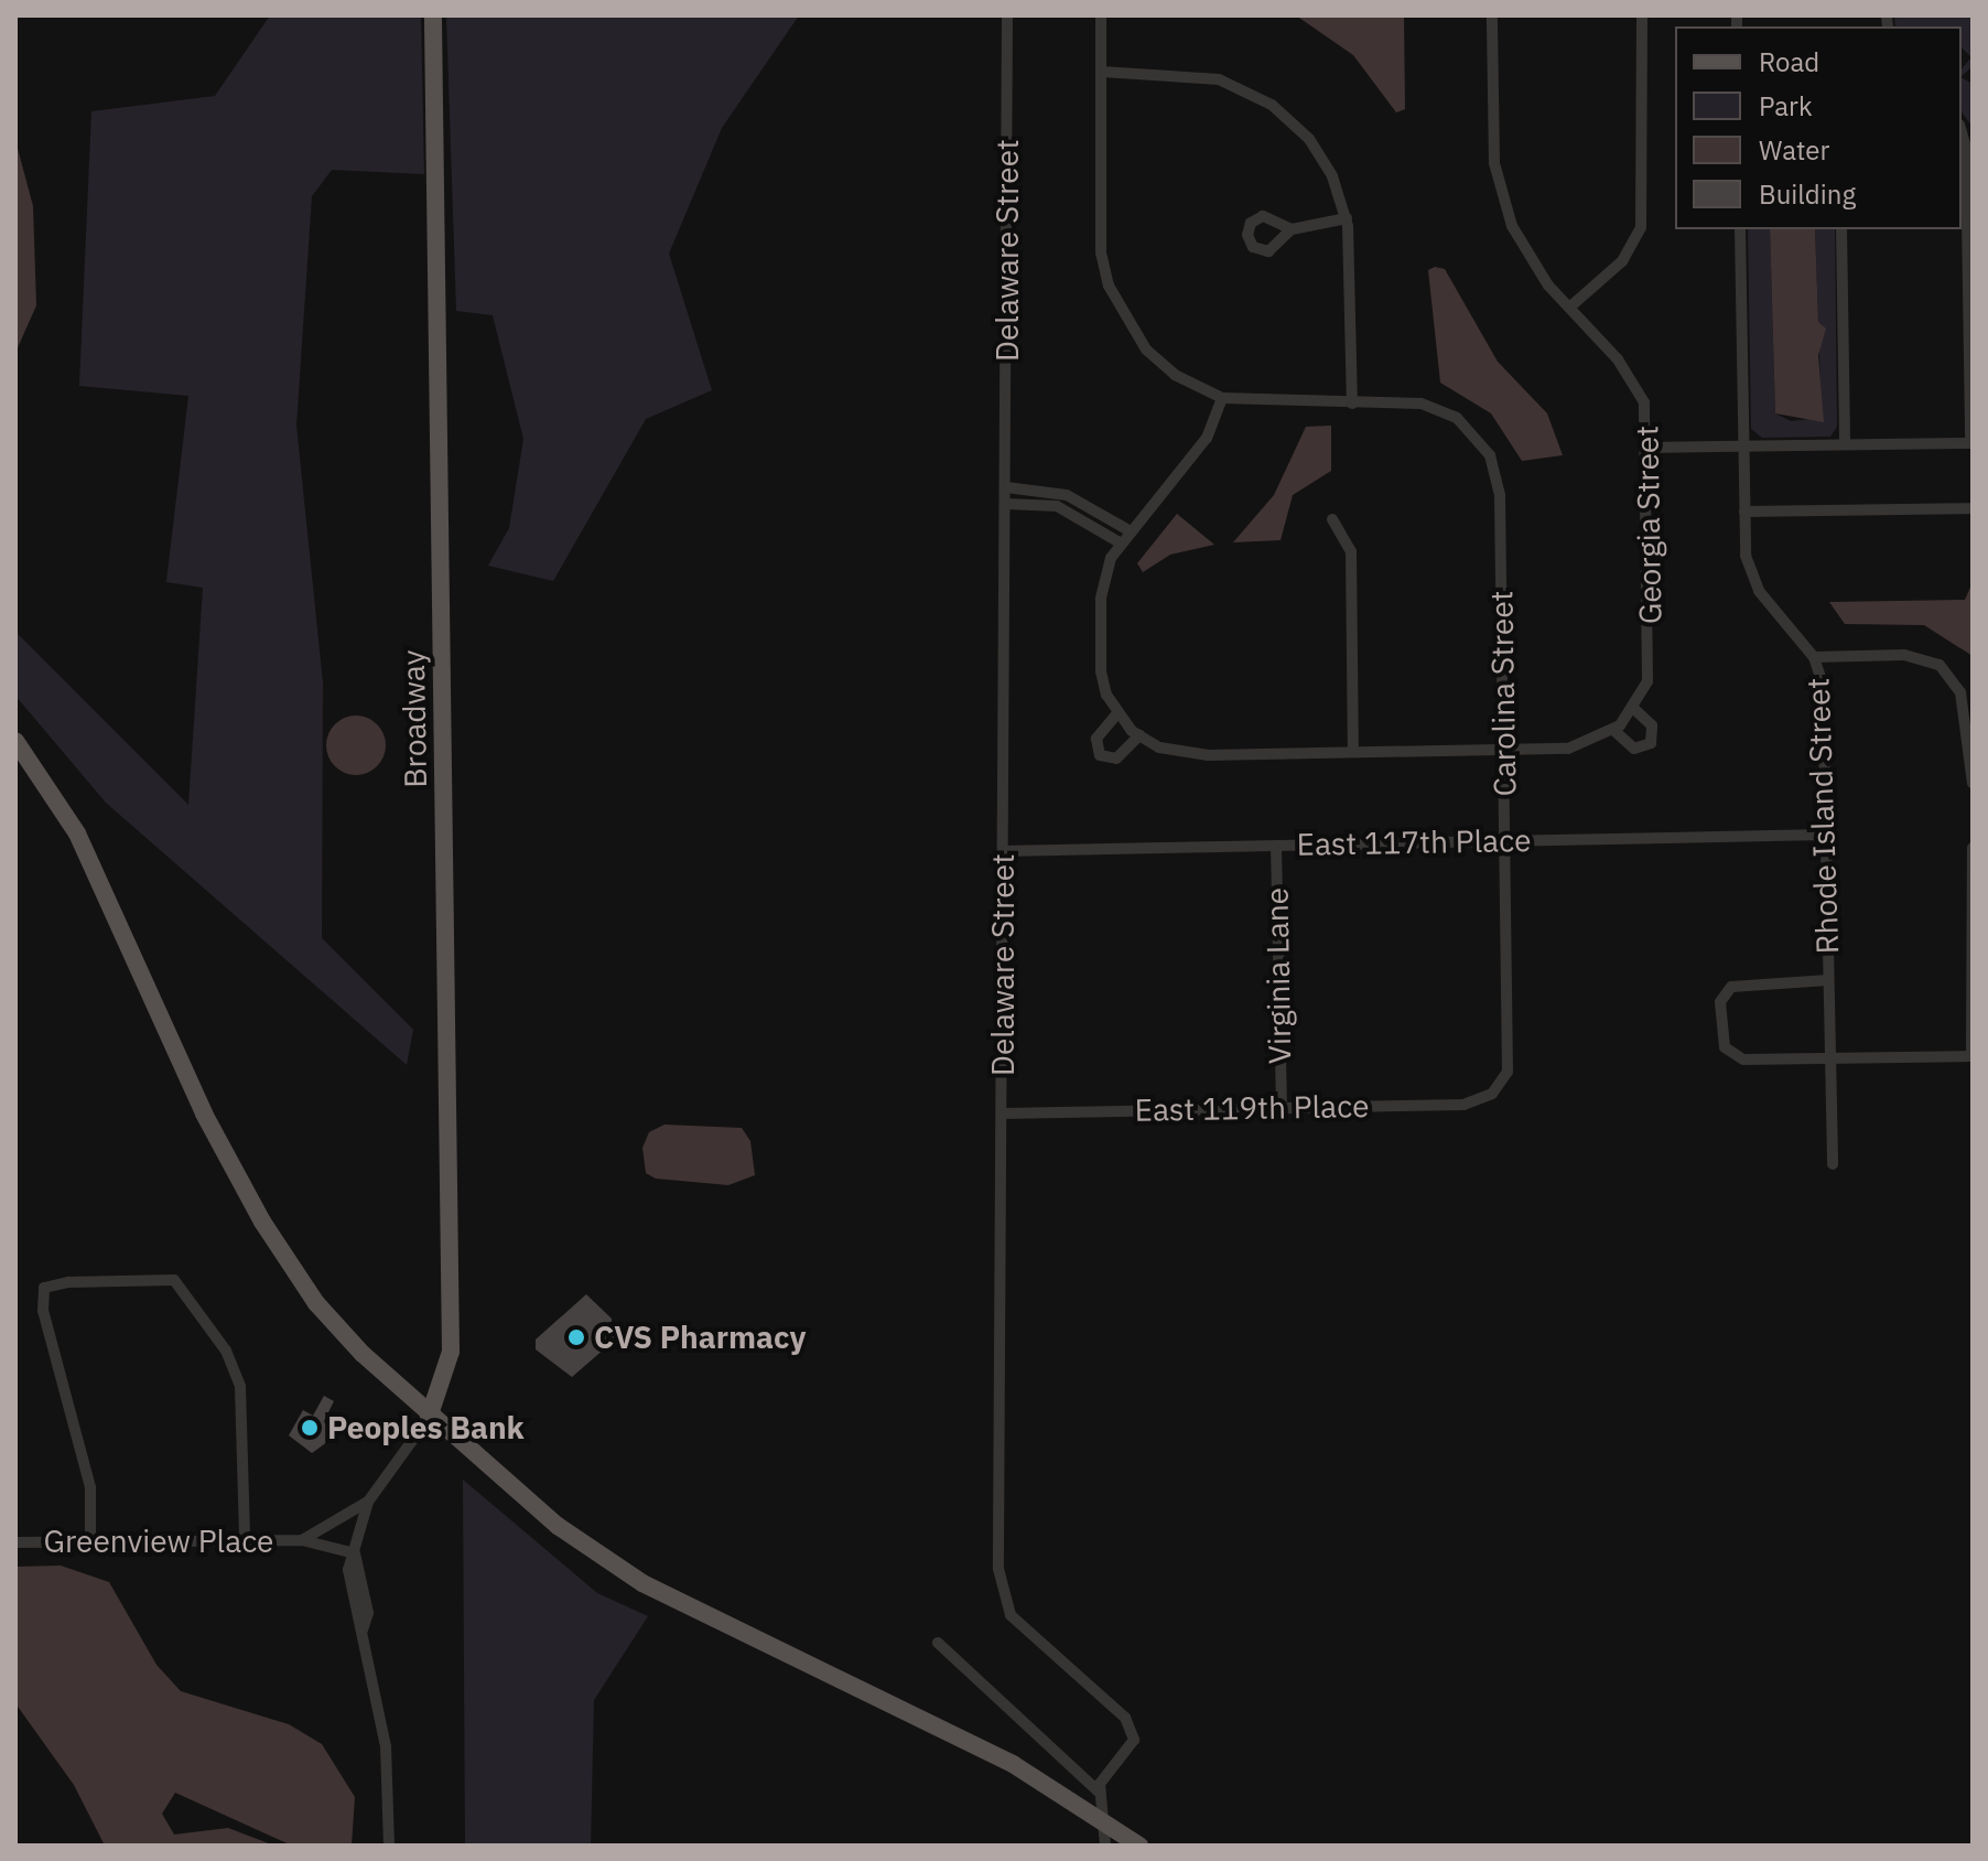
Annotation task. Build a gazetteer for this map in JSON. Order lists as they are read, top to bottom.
{
  "streets": {
    "main road": ["Broadway"],
    "street": [
      "Delaware Street",
      "Georgia Street",
      "Carolina Street",
      "Rhode Island Street",
      "East 117th Place",
      "Virginia Lane",
      "East 119th Place",
      "Greenview Place"
    ]
  },
  "crossings": [
    ["Delaware Street", "East 117th Place"],
    ["Delaware Street", "East 119th Place"],
    ["Georgia Street", "Carolina Street"],
    ["Carolina Street", "East 117th Place"],
    ["Carolina Street", "East 119th Place"],
    ["Rhode Island Street", "East 117th Place"],
    ["East 117th Place", "Virginia Lane"],
    ["Virginia Lane", "East 119th Place"]
  ],
  "places": ["CVS Pharmacy", "Peoples Bank"],
  "legend": [
    "Road",
    "Park",
    "Water",
    "Building"
  ]
}
